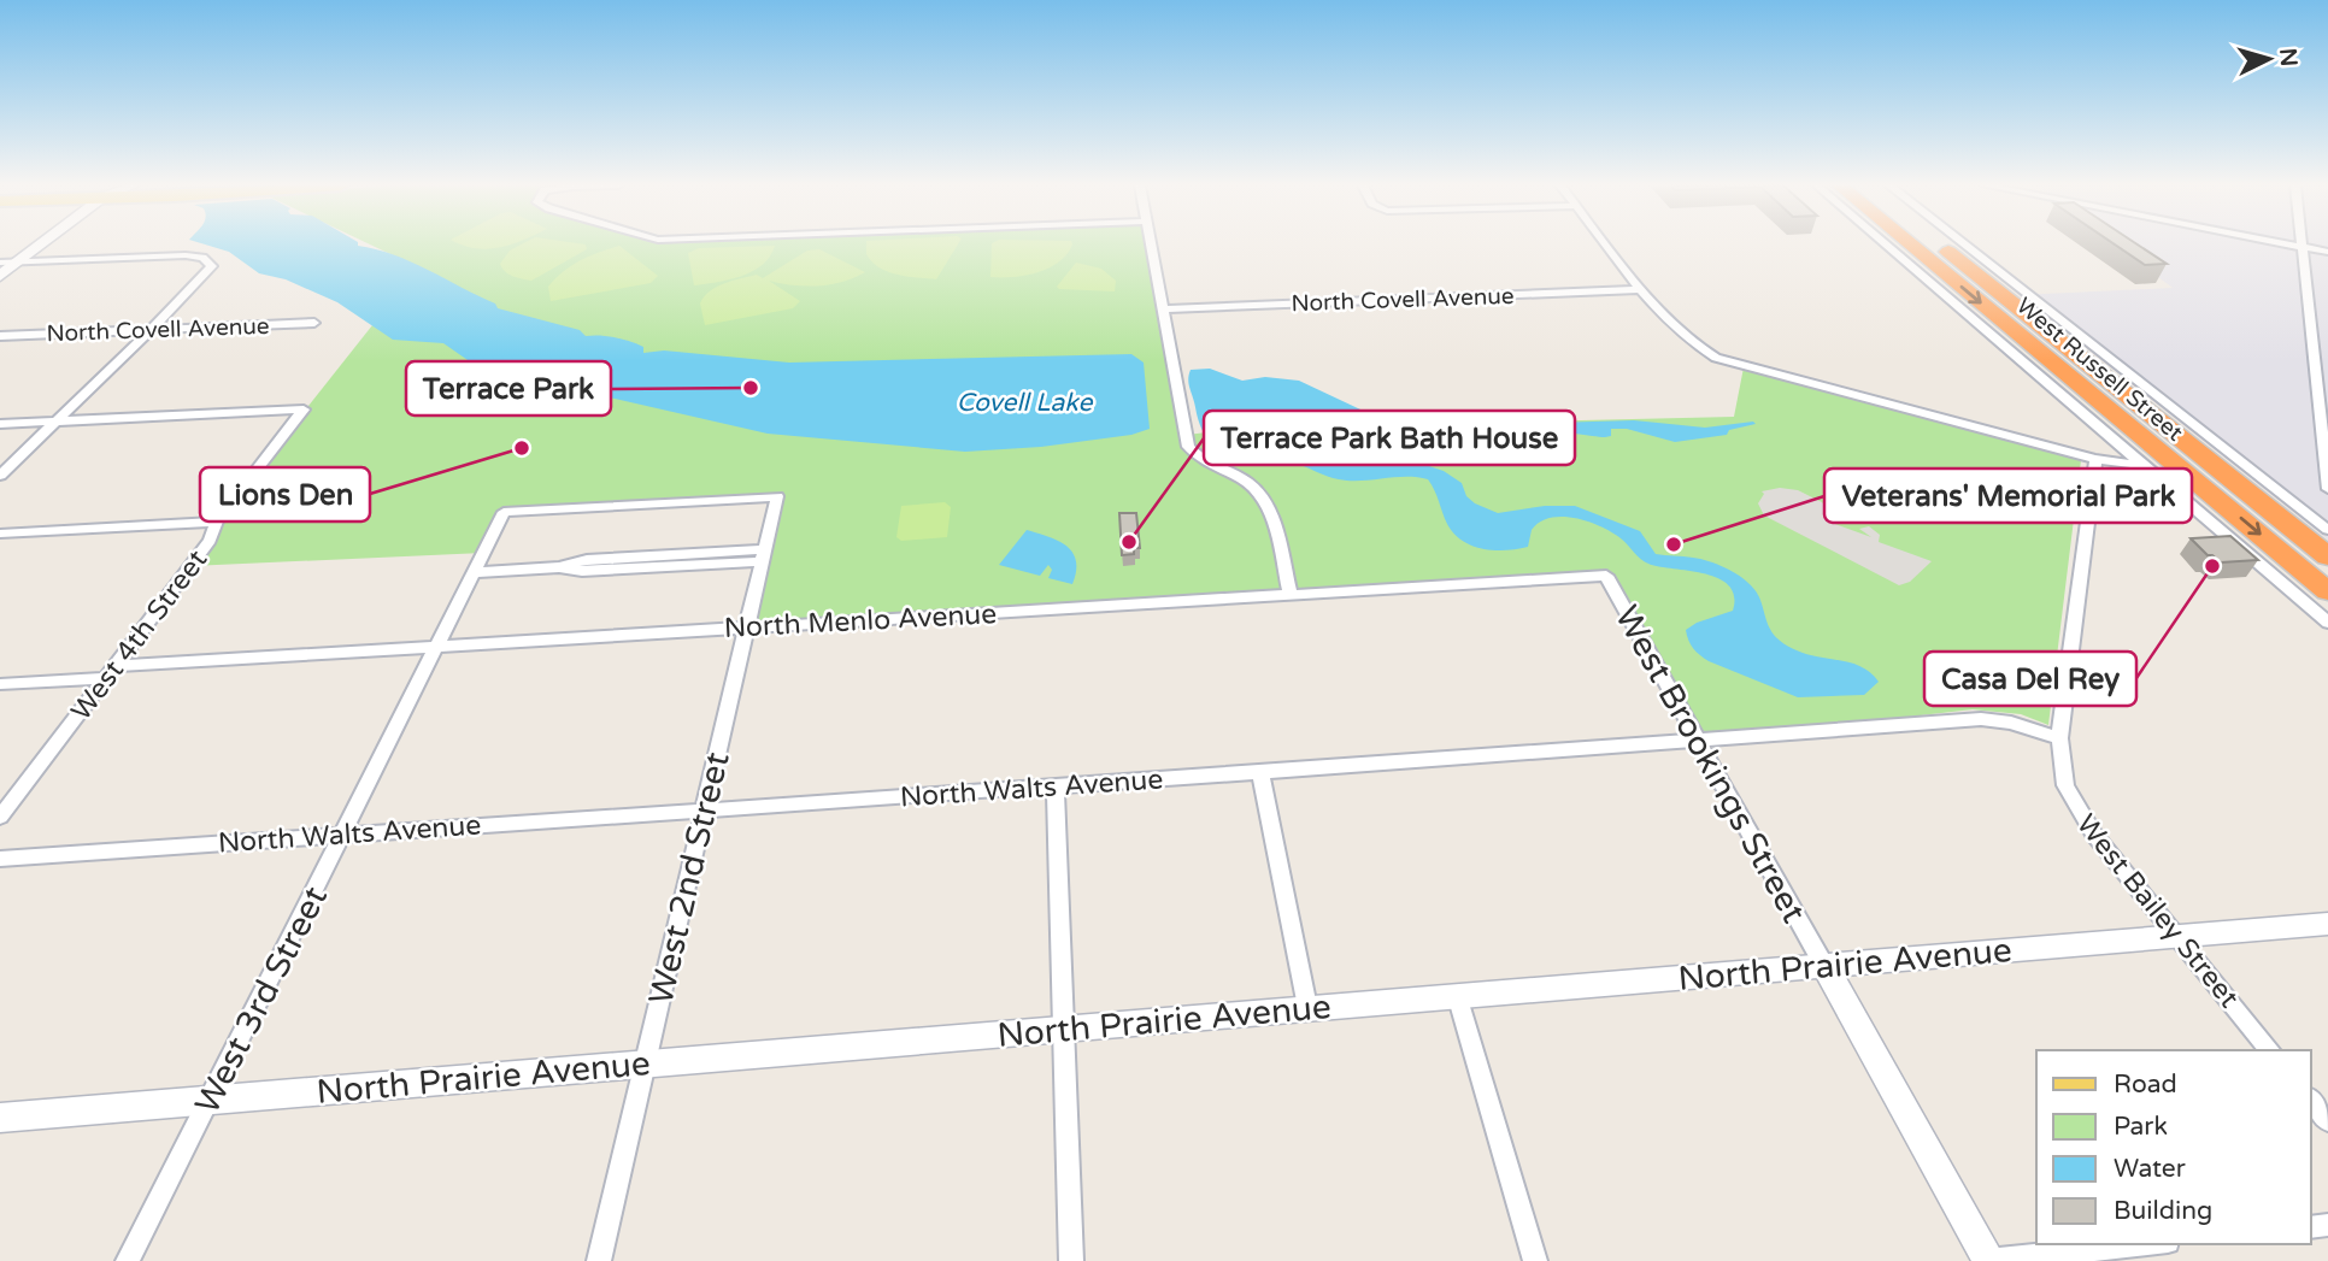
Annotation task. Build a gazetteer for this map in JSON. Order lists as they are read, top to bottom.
{
  "streets": {
    "highway": ["West Russell Street"],
    "street": [
      "North Covell Avenue",
      "North Menlo Avenue",
      "West 4th Street",
      "West Brookings Street",
      "North Walts Avenue",
      "West 2nd Street",
      "West Bailey Street",
      "North Prairie Avenue",
      "West 3rd Street"
    ]
  },
  "crossings": [
    ["North Menlo Avenue", "West 4th Street"],
    ["North Menlo Avenue", "West Brookings Street"],
    ["North Menlo Avenue", "West 2nd Street"],
    ["North Menlo Avenue", "West 3rd Street"],
    ["West Brookings Street", "North Walts Avenue"],
    ["West Brookings Street", "North Prairie Avenue"],
    ["North Walts Avenue", "West 2nd Street"],
    ["North Walts Avenue", "West Bailey Street"],
    ["North Walts Avenue", "West 3rd Street"],
    ["West 2nd Street", "North Prairie Avenue"],
    ["West 2nd Street", "West 3rd Street"],
    ["West Bailey Street", "North Prairie Avenue"],
    ["North Prairie Avenue", "West 3rd Street"]
  ],
  "water": ["Covell Lake"],
  "places": [
    "Terrace Park",
    "Lions Den",
    "Terrace Park Bath House",
    "Veterans' Memorial Park",
    "Casa Del Rey"
  ],
  "legend": [
    "Road",
    "Park",
    "Water",
    "Building"
  ],
  "north": "right"
}
